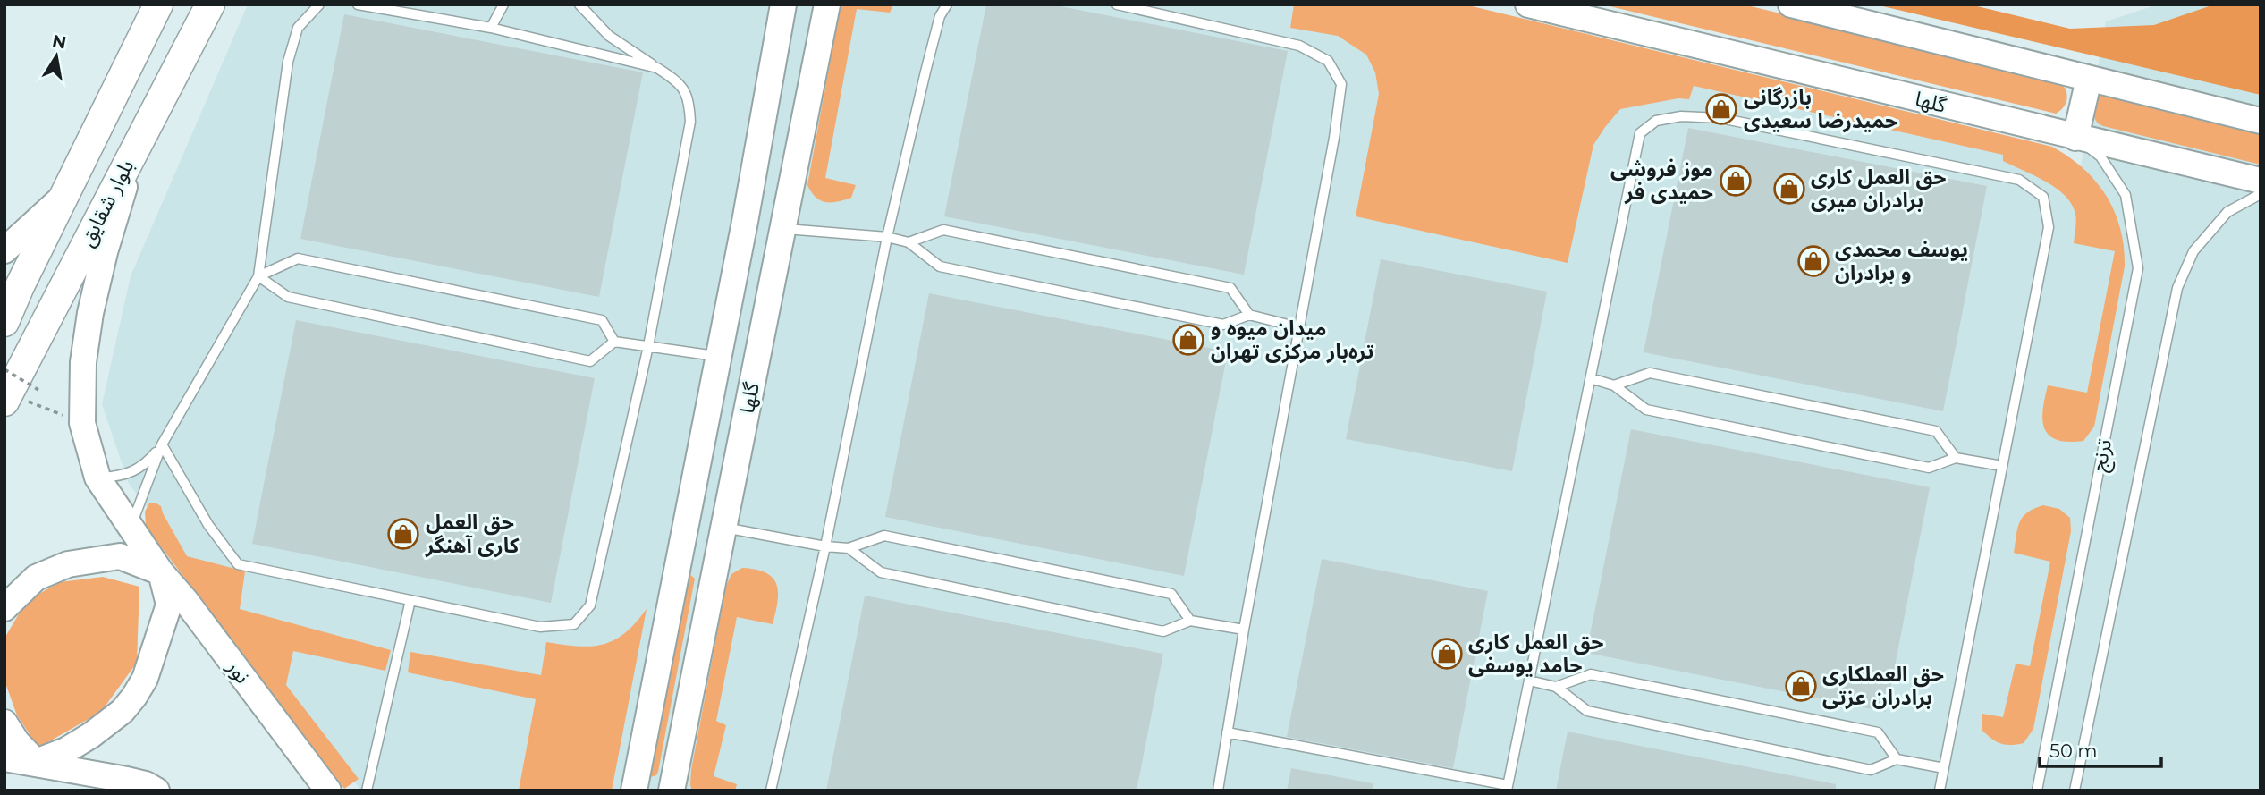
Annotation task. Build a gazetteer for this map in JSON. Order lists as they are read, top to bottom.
{
  "streets": {
    "main road": ["بلوار شقایق"],
    "street": ["گلها", "نور"],
    "lane": ["ترنج"]
  },
  "crossings": [
    ["گلها", "ترنج"]
  ],
  "places": {
    "shop": [
      "بازرگانی حمیدرضا سعیدی",
      "موز فروشی حمیدی فر",
      "حق العمل کاری برادران میری",
      "یوسف محمدی و برادران",
      "میدان میوه و تره‌بار مرکزی تهران",
      "حق العمل کاری آهنگر",
      "حق العمل کاری حامد یوسفی",
      "حق العملکاری برادران عزتی"
    ]
  },
  "scale_bar": "50 m",
  "north": "top"
}
